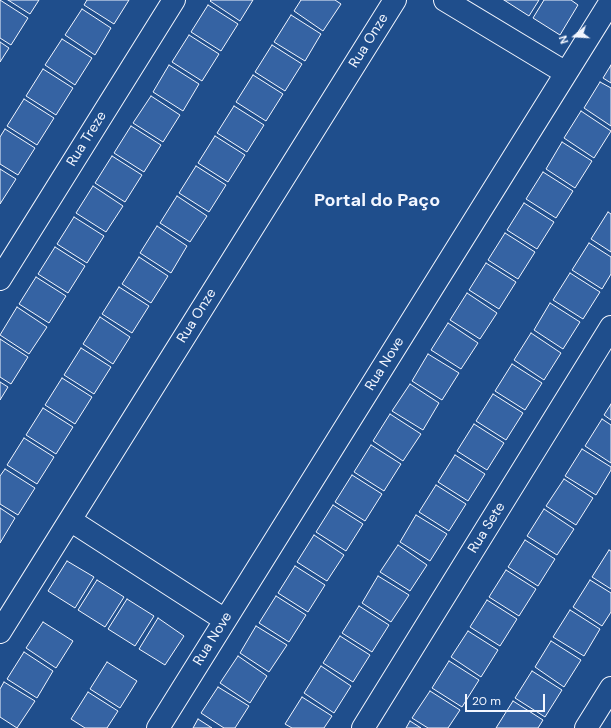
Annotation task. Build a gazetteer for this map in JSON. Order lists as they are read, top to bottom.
{
  "streets": {
    "street": [
      "Rua Onze",
      "Rua Treze",
      "Rua Nove",
      "Rua Sete"
    ]
  },
  "districts": ["Portal do Paço"],
  "scale_bar": "20 m",
  "north": "left"
}
